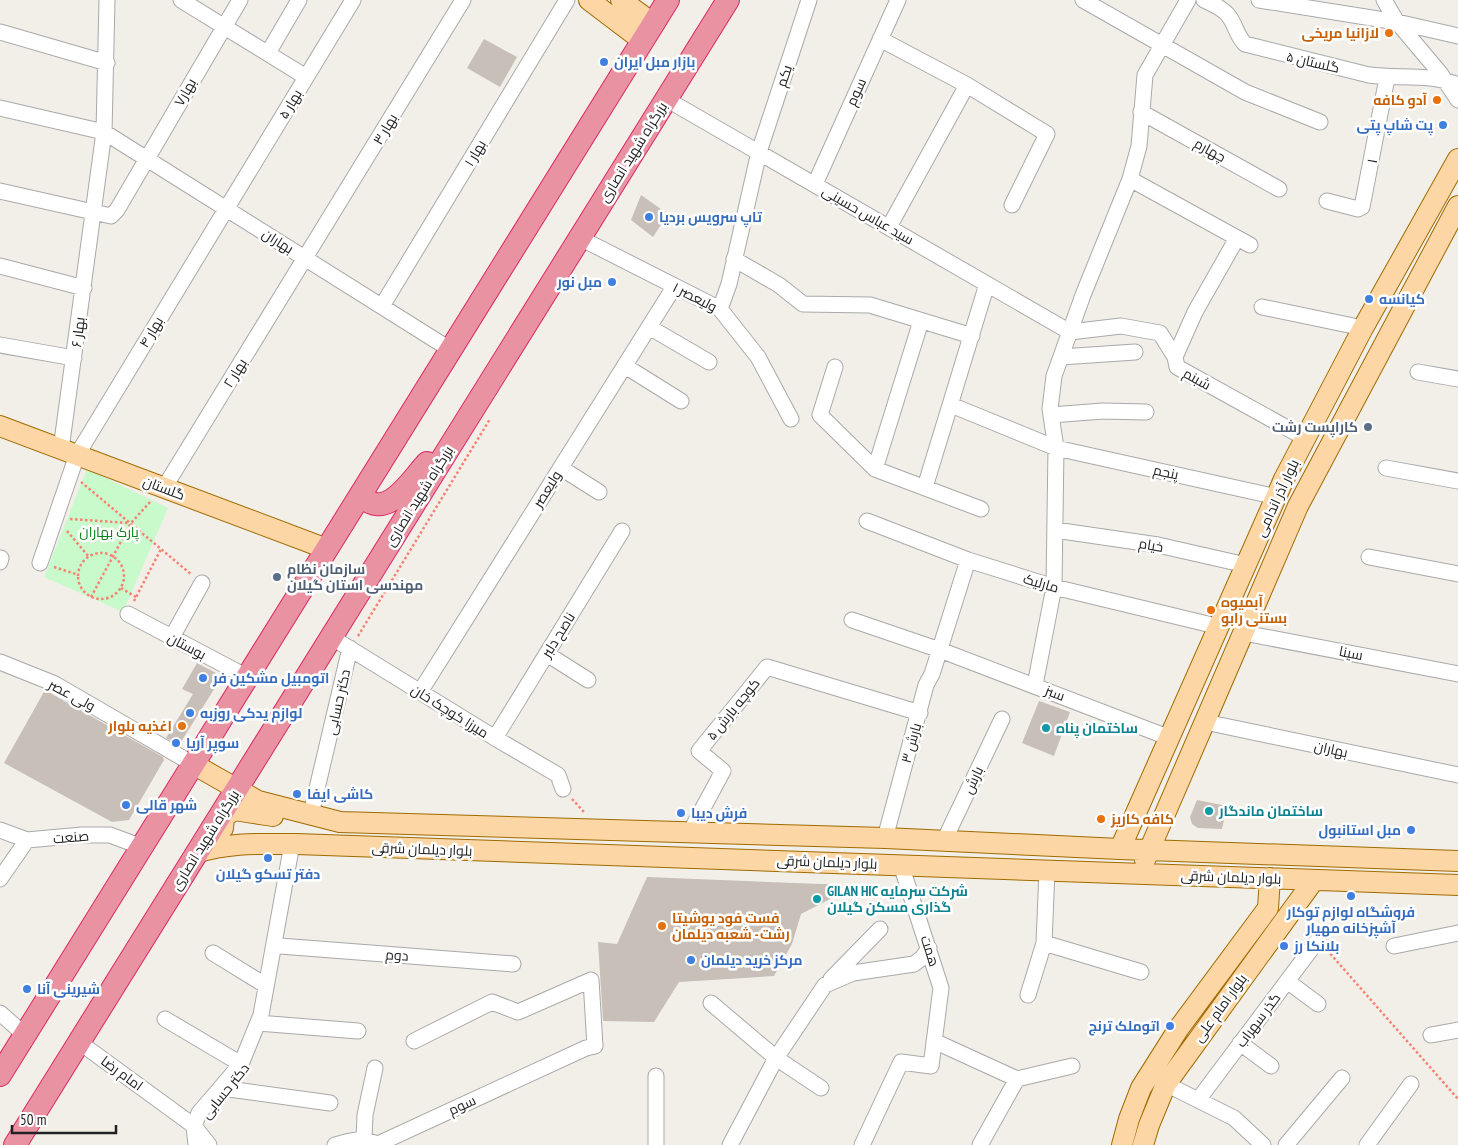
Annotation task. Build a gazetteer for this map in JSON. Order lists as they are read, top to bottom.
{
  "streets": {
    "highway": ["بزرگراه شهید انصاری"],
    "main road": [
      "گلستان",
      "بلوار آذر اندامی",
      "بلوار دیلمان شرقی",
      "بلوار امام علی"
    ],
    "street": [
      "گلستان ۵",
      "یکم",
      "بهار۷",
      "سوم",
      "بهار ۵",
      "بهار ۳",
      "چهارم",
      "بهار ۱",
      "۱",
      "سید عباس حسینی",
      "بهاران",
      "ولیعصر ۱",
      "بهار ۶",
      "بهار ۴",
      "بهار ۲",
      "شبنم",
      "پنجم",
      "ولیعصر",
      "خیام",
      "مارلیک",
      "ناصح دلبر",
      "بوستان",
      "سینا",
      "سبز",
      "ولی عصر",
      "دکتر حسابی",
      "کوچه بارش ۵",
      "میرزا کوچک خان",
      "بارش ۳",
      "بارش",
      "صنعت",
      "همت",
      "دوم",
      "گذر سهراب",
      "امام رضا"
    ]
  },
  "crossings": [
    ["گلستان ۵", "۱"],
    ["یکم", "سید عباس حسینی"],
    ["یکم", "ولیعصر ۱"],
    ["بهار۷", "بهاران"],
    ["سوم", "سید عباس حسینی"],
    ["بهار ۵", "بهاران"],
    ["بهار ۵", "بهار ۴"],
    ["بهار ۳", "بهاران"],
    ["بهار ۳", "بهار ۲"],
    ["بزرگراه شهید انصاری", "سید عباس حسینی"],
    ["بزرگراه شهید انصاری", "ولیعصر ۱"],
    ["بزرگراه شهید انصاری", "میرزا کوچک خان"],
    ["بزرگراه شهید انصاری", "بلوار دیلمان شرقی"],
    ["بزرگراه شهید انصاری", "امام رضا"],
    ["بهار ۱", "بهاران"],
    ["سید عباس حسینی", "شبنم"],
    ["بهاران", "بهار ۶"],
    ["بهاران", "بهار ۴"],
    ["بهاران", "بهار ۲"],
    ["بهاران", "بلوار آذر اندامی"],
    ["ولیعصر ۱", "ولیعصر"],
    ["بهار ۶", "بهار ۴"],
    ["بهار ۶", "گلستان"],
    ["بهار ۴", "گلستان"],
    ["بهار ۲", "گلستان"],
    ["شبنم", "بلوار آذر اندامی"],
    ["پنجم", "بلوار آذر اندامی"],
    ["ولیعصر", "میرزا کوچک خان"],
    ["بلوار آذر اندامی", "خیام"],
    ["بلوار آذر اندامی", "مارلیک"],
    ["بلوار آذر اندامی", "سینا"],
    ["بلوار آذر اندامی", "سبز"],
    ["بلوار آذر اندامی", "بلوار دیلمان شرقی"],
    ["مارلیک", "بارش ۳"],
    ["ناصح دلبر", "میرزا کوچک خان"],
    ["سبز", "بارش ۳"],
    ["ولی عصر", "بلوار دیلمان شرقی"],
    ["دکتر حسابی", "میرزا کوچک خان"],
    ["دکتر حسابی", "بلوار دیلمان شرقی"],
    ["دکتر حسابی", "دوم"],
    ["دکتر حسابی", "امام رضا"],
    ["کوچه بارش ۵", "بارش ۳"],
    ["کوچه بارش ۵", "بلوار دیلمان شرقی"],
    ["بارش ۳", "بلوار دیلمان شرقی"],
    ["بارش", "بلوار دیلمان شرقی"],
    ["بلوار دیلمان شرقی", "همت"],
    ["بلوار دیلمان شرقی", "بلوار امام علی"]
  ],
  "parks": ["پارک بهاران"],
  "places": [
    "لازانیا مریخی",
    "بازار مبل ایران",
    "آدو کافه",
    "پت شاپ پتی",
    "تاپ سرویس بردیا",
    "مبل نور",
    "کیانسه",
    "کاراپست رشت",
    "سازمان نظام مهندسی استان گیلان",
    "آبمیوه بستنی رابو",
    "اتومبیل مشکین فر",
    "لوازم یدکی روزبه",
    "اغذیه بلوار",
    "ساختمان پناه",
    "سوپر آریا",
    "کاشی ایفا",
    "شهر قالی",
    "ساختمان ماندگار",
    "فرش دیبا",
    "کافه کاریز",
    "مبل استانبول",
    "دفتر تسکو گیلان",
    "فروشگاه لوازم توکار آشپزخانه مهیار",
    "GILAN HIC شرکت سرمایه گذاری مسکن گیلان",
    "فست فود یوشیتا رشت - شعبه دیلمان",
    "بلانکا رز",
    "مرکز خرید دیلمان",
    "شیرینی آنا",
    "اتوملک ترنج"
  ],
  "scale_bar": "50 m"
}
